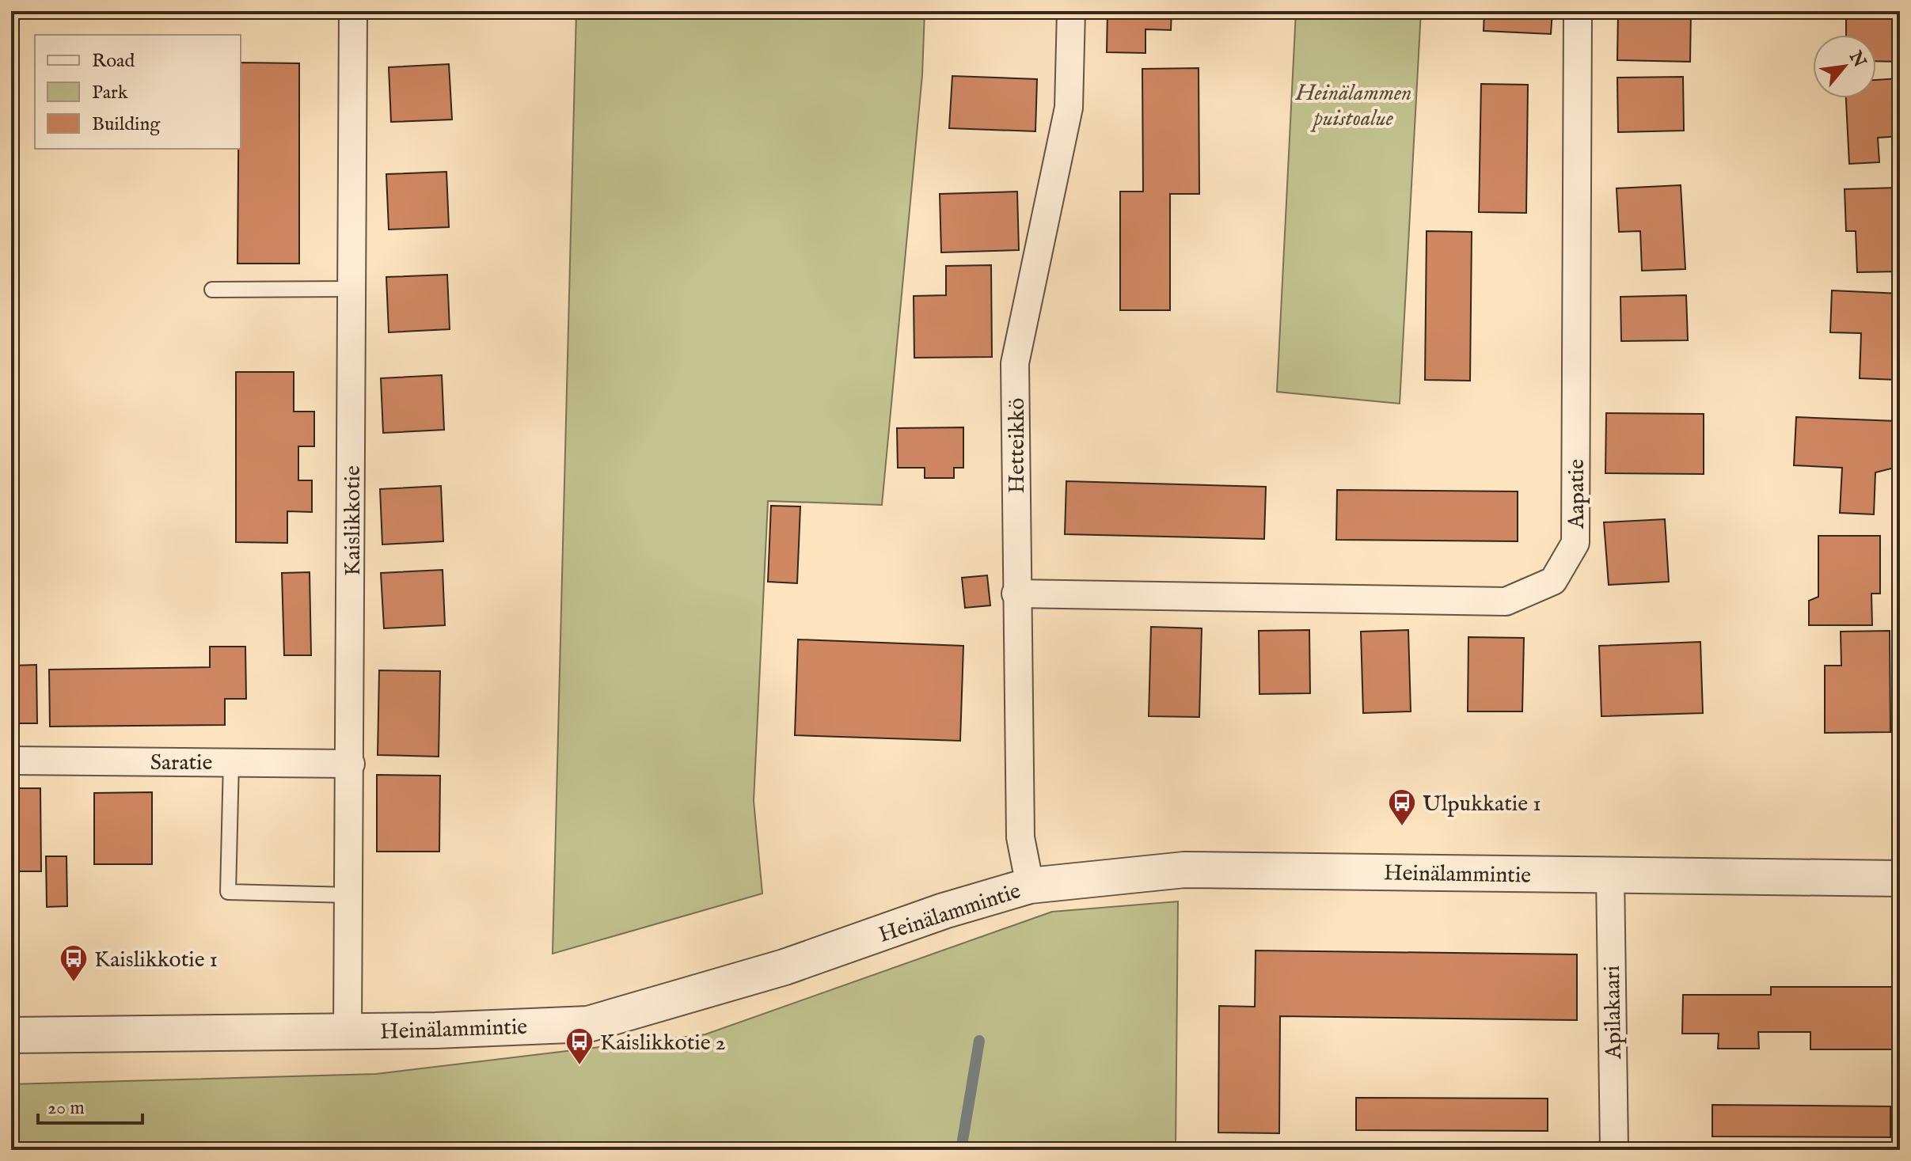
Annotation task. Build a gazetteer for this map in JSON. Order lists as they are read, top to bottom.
{
  "streets": {
    "street": [
      "Hetteikkö",
      "Aapatie",
      "Kaislikkotie",
      "Saratie",
      "Heinälammintie",
      "Apilakaari"
    ]
  },
  "crossings": [
    ["Hetteikkö", "Aapatie"],
    ["Hetteikkö", "Heinälammintie"],
    ["Kaislikkotie", "Saratie"],
    ["Kaislikkotie", "Heinälammintie"],
    ["Heinälammintie", "Apilakaari"]
  ],
  "parks": ["Heinälammen puistoalue"],
  "places": {
    "bus stop": ["Ulpukkatie 1", "Kaislikkotie 1", "Kaislikkotie 2"]
  },
  "legend": ["Road", "Park", "Building"],
  "scale_bar": "20 m",
  "north": "top right"
}
